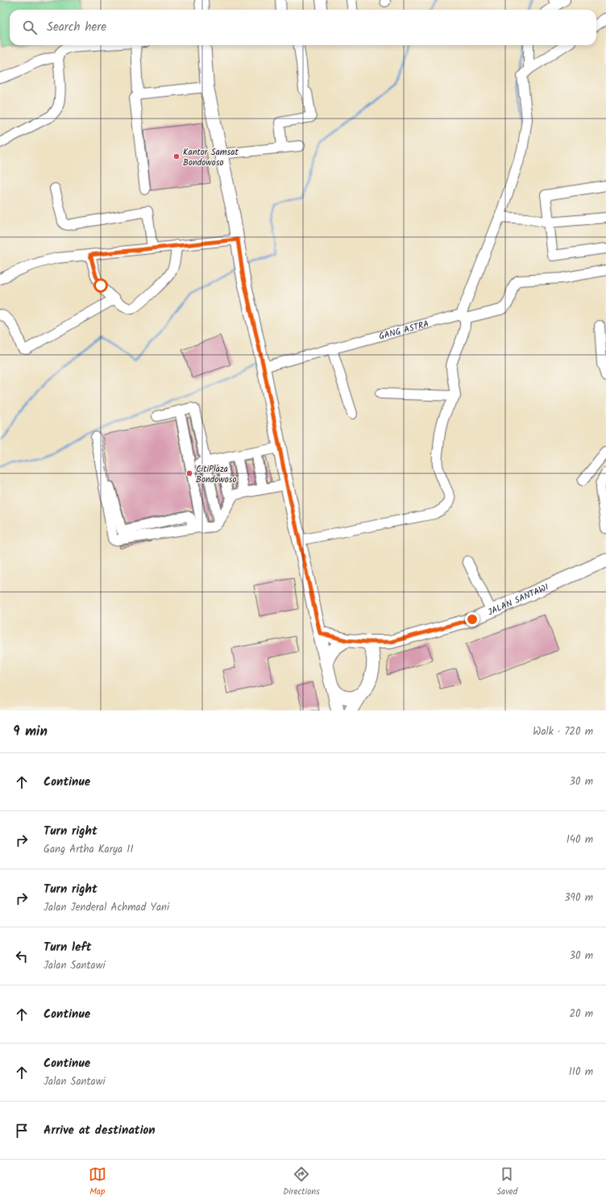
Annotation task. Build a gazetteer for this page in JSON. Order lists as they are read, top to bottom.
{
  "streets": {
    "main road": ["JALAN SANTAWI"],
    "street": ["GANG ASTRA"]
  },
  "places": ["Kantor Samsat Bondowoso", "CitiPlaza Bondowoso"],
  "page": {
    "search": "Search here",
    "heading": ["9 min", "Walk · 720 m"],
    "list": [
      ["Continue", "30 m"],
      ["Turn right", "Gang Artha Karya II", "140 m"],
      ["Turn right", "Jalan Jenderal Achmad Yani", "390 m"],
      ["Turn left", "Jalan Santawi", "30 m"],
      ["Continue", "20 m"],
      ["Continue", "Jalan Santawi", "110 m"],
      "Arrive at destination"
    ],
    "nav": ["Map", "Directions", "Saved"]
  }
}
